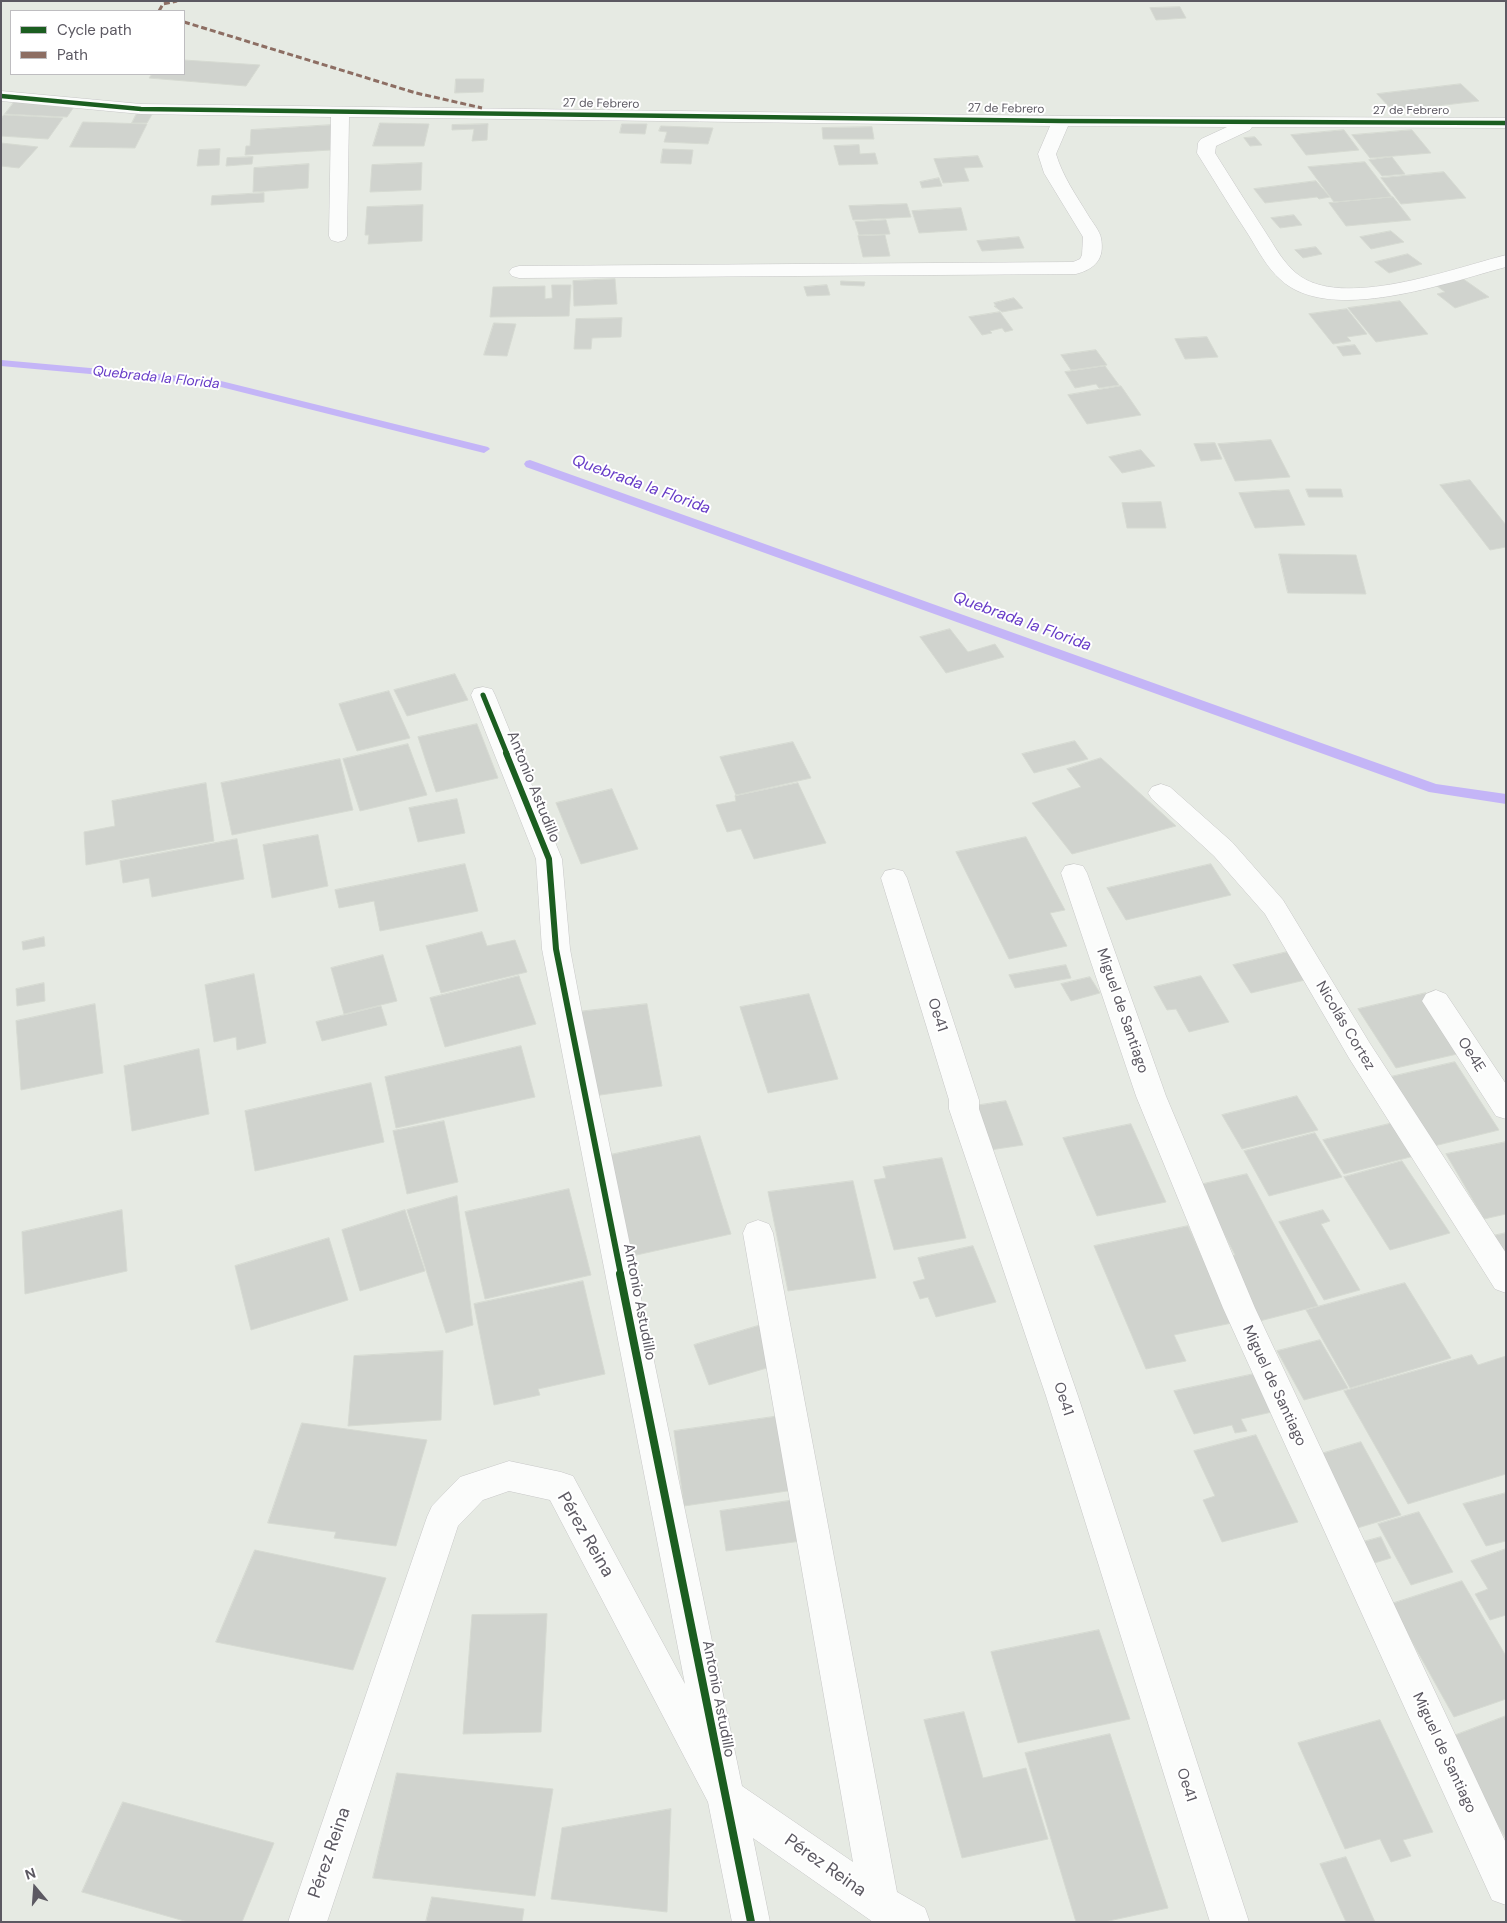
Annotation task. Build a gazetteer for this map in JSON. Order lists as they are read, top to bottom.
{
  "streets": {
    "street": [
      "27 de Febrero",
      "Antonio Astudillo",
      "Miguel de Santiago",
      "Oe41",
      "Nicolás Cortez",
      "Oe4E",
      "Pérez Reina"
    ]
  },
  "crossings": [
    ["Antonio Astudillo", "Pérez Reina"]
  ],
  "water": ["Quebrada la Florida"],
  "legend": ["Cycle path", "Path"],
  "north": "top"
}
